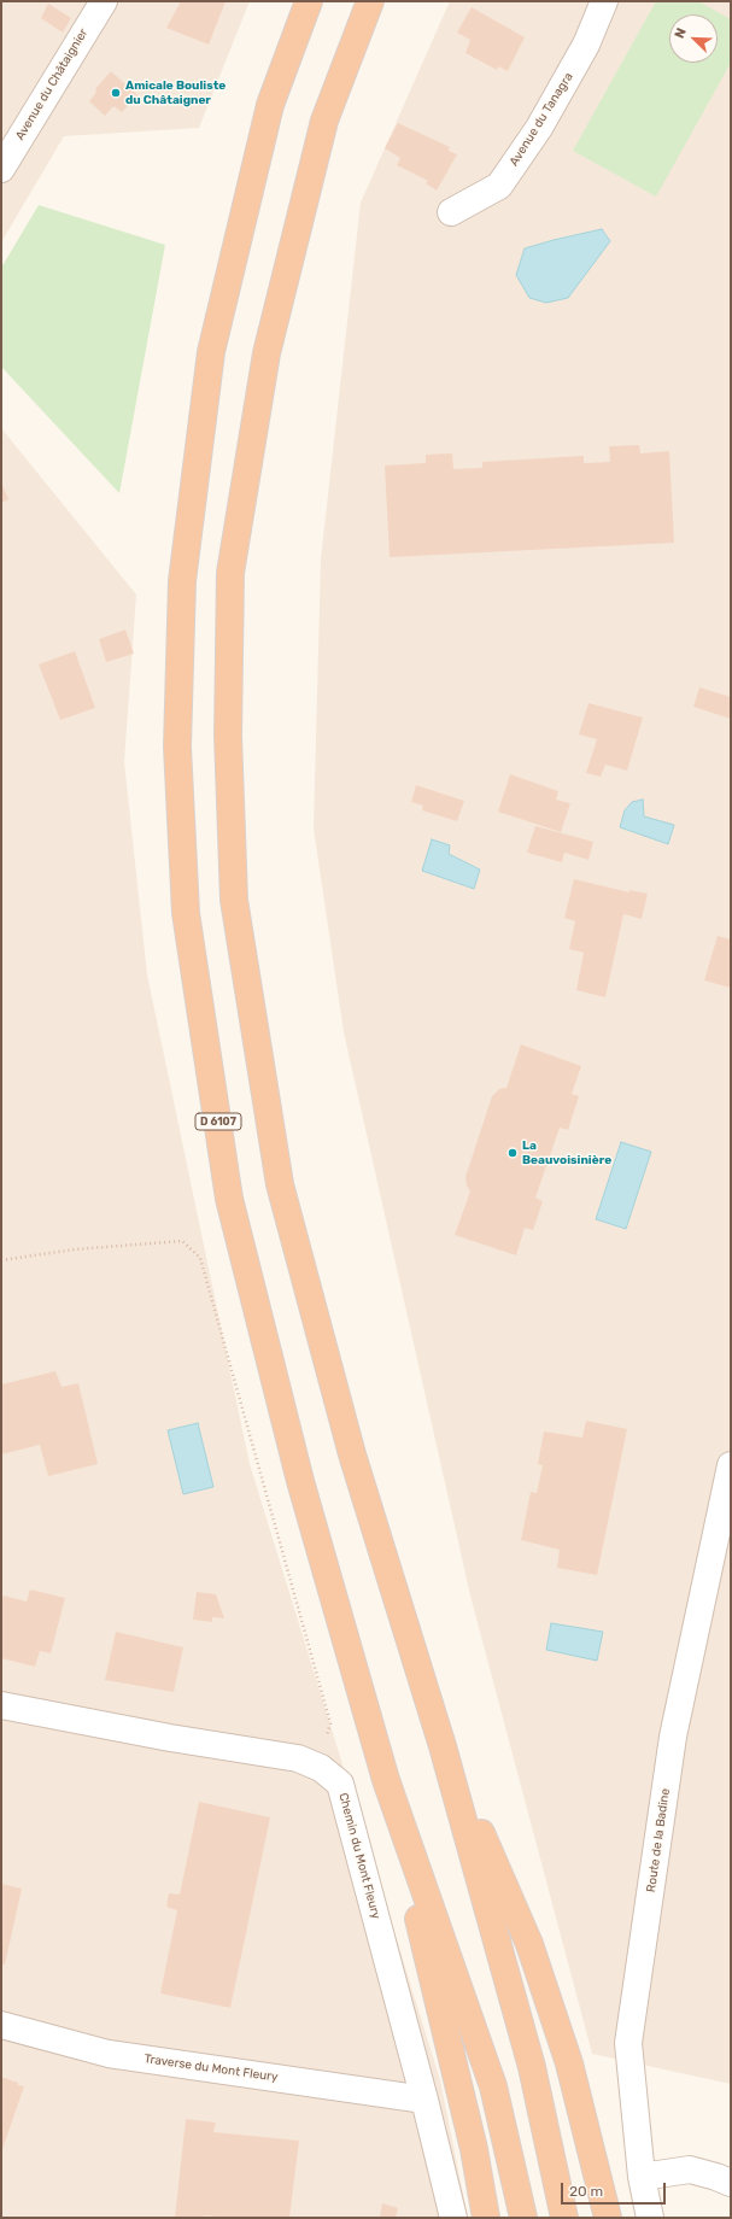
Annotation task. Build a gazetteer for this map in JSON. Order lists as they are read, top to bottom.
{
  "streets": {
    "highway": ["D 6107"],
    "street": [
      "Avenue du Châtaignier",
      "Avenue du Tanagra",
      "Route de la Badine",
      "Chemin du Mont Fleury",
      "Traverse du Mont Fleury"
    ]
  },
  "crossings": [
    ["Chemin du Mont Fleury", "Traverse du Mont Fleury"]
  ],
  "places": ["Amicale Bouliste du Châtaigner", "La Beauvoisinière"],
  "scale_bar": "20 m",
  "north": "top left"
}
